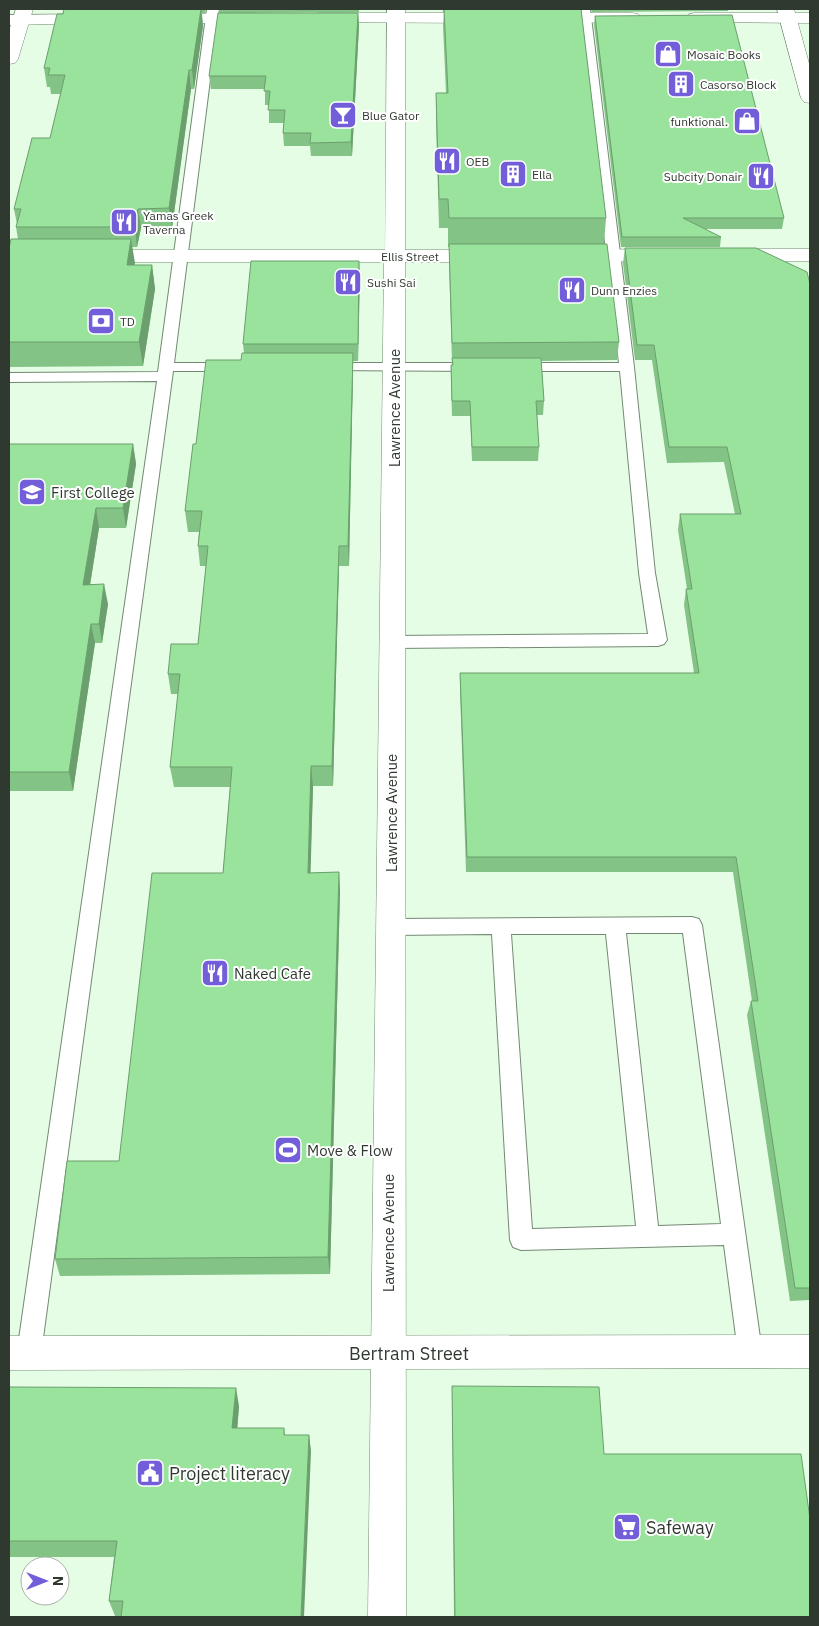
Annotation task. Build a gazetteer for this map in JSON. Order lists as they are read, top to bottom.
{
  "streets": {
    "street": ["Ellis Street", "Lawrence Avenue", "Bertram Street"]
  },
  "crossings": [
    ["Ellis Street", "Lawrence Avenue"],
    ["Lawrence Avenue", "Bertram Street"]
  ],
  "places": {
    "shop": ["Mosaic Books", "funktional."],
    "building": ["Casorso Block", "Ella"],
    "bar": ["Blue Gator"],
    "restaurant": [
      "OEB",
      "Subcity Donair",
      "Yamas Greek Taverna",
      "Sushi Sai",
      "Dunn Enzies",
      "Naked Cafe"
    ],
    "bank": ["TD"],
    "school or university": ["First College"],
    "sports": ["Move & Flow"],
    "public building": ["Project literacy"],
    "supermarket": ["Safeway"]
  },
  "north": "right"
}
